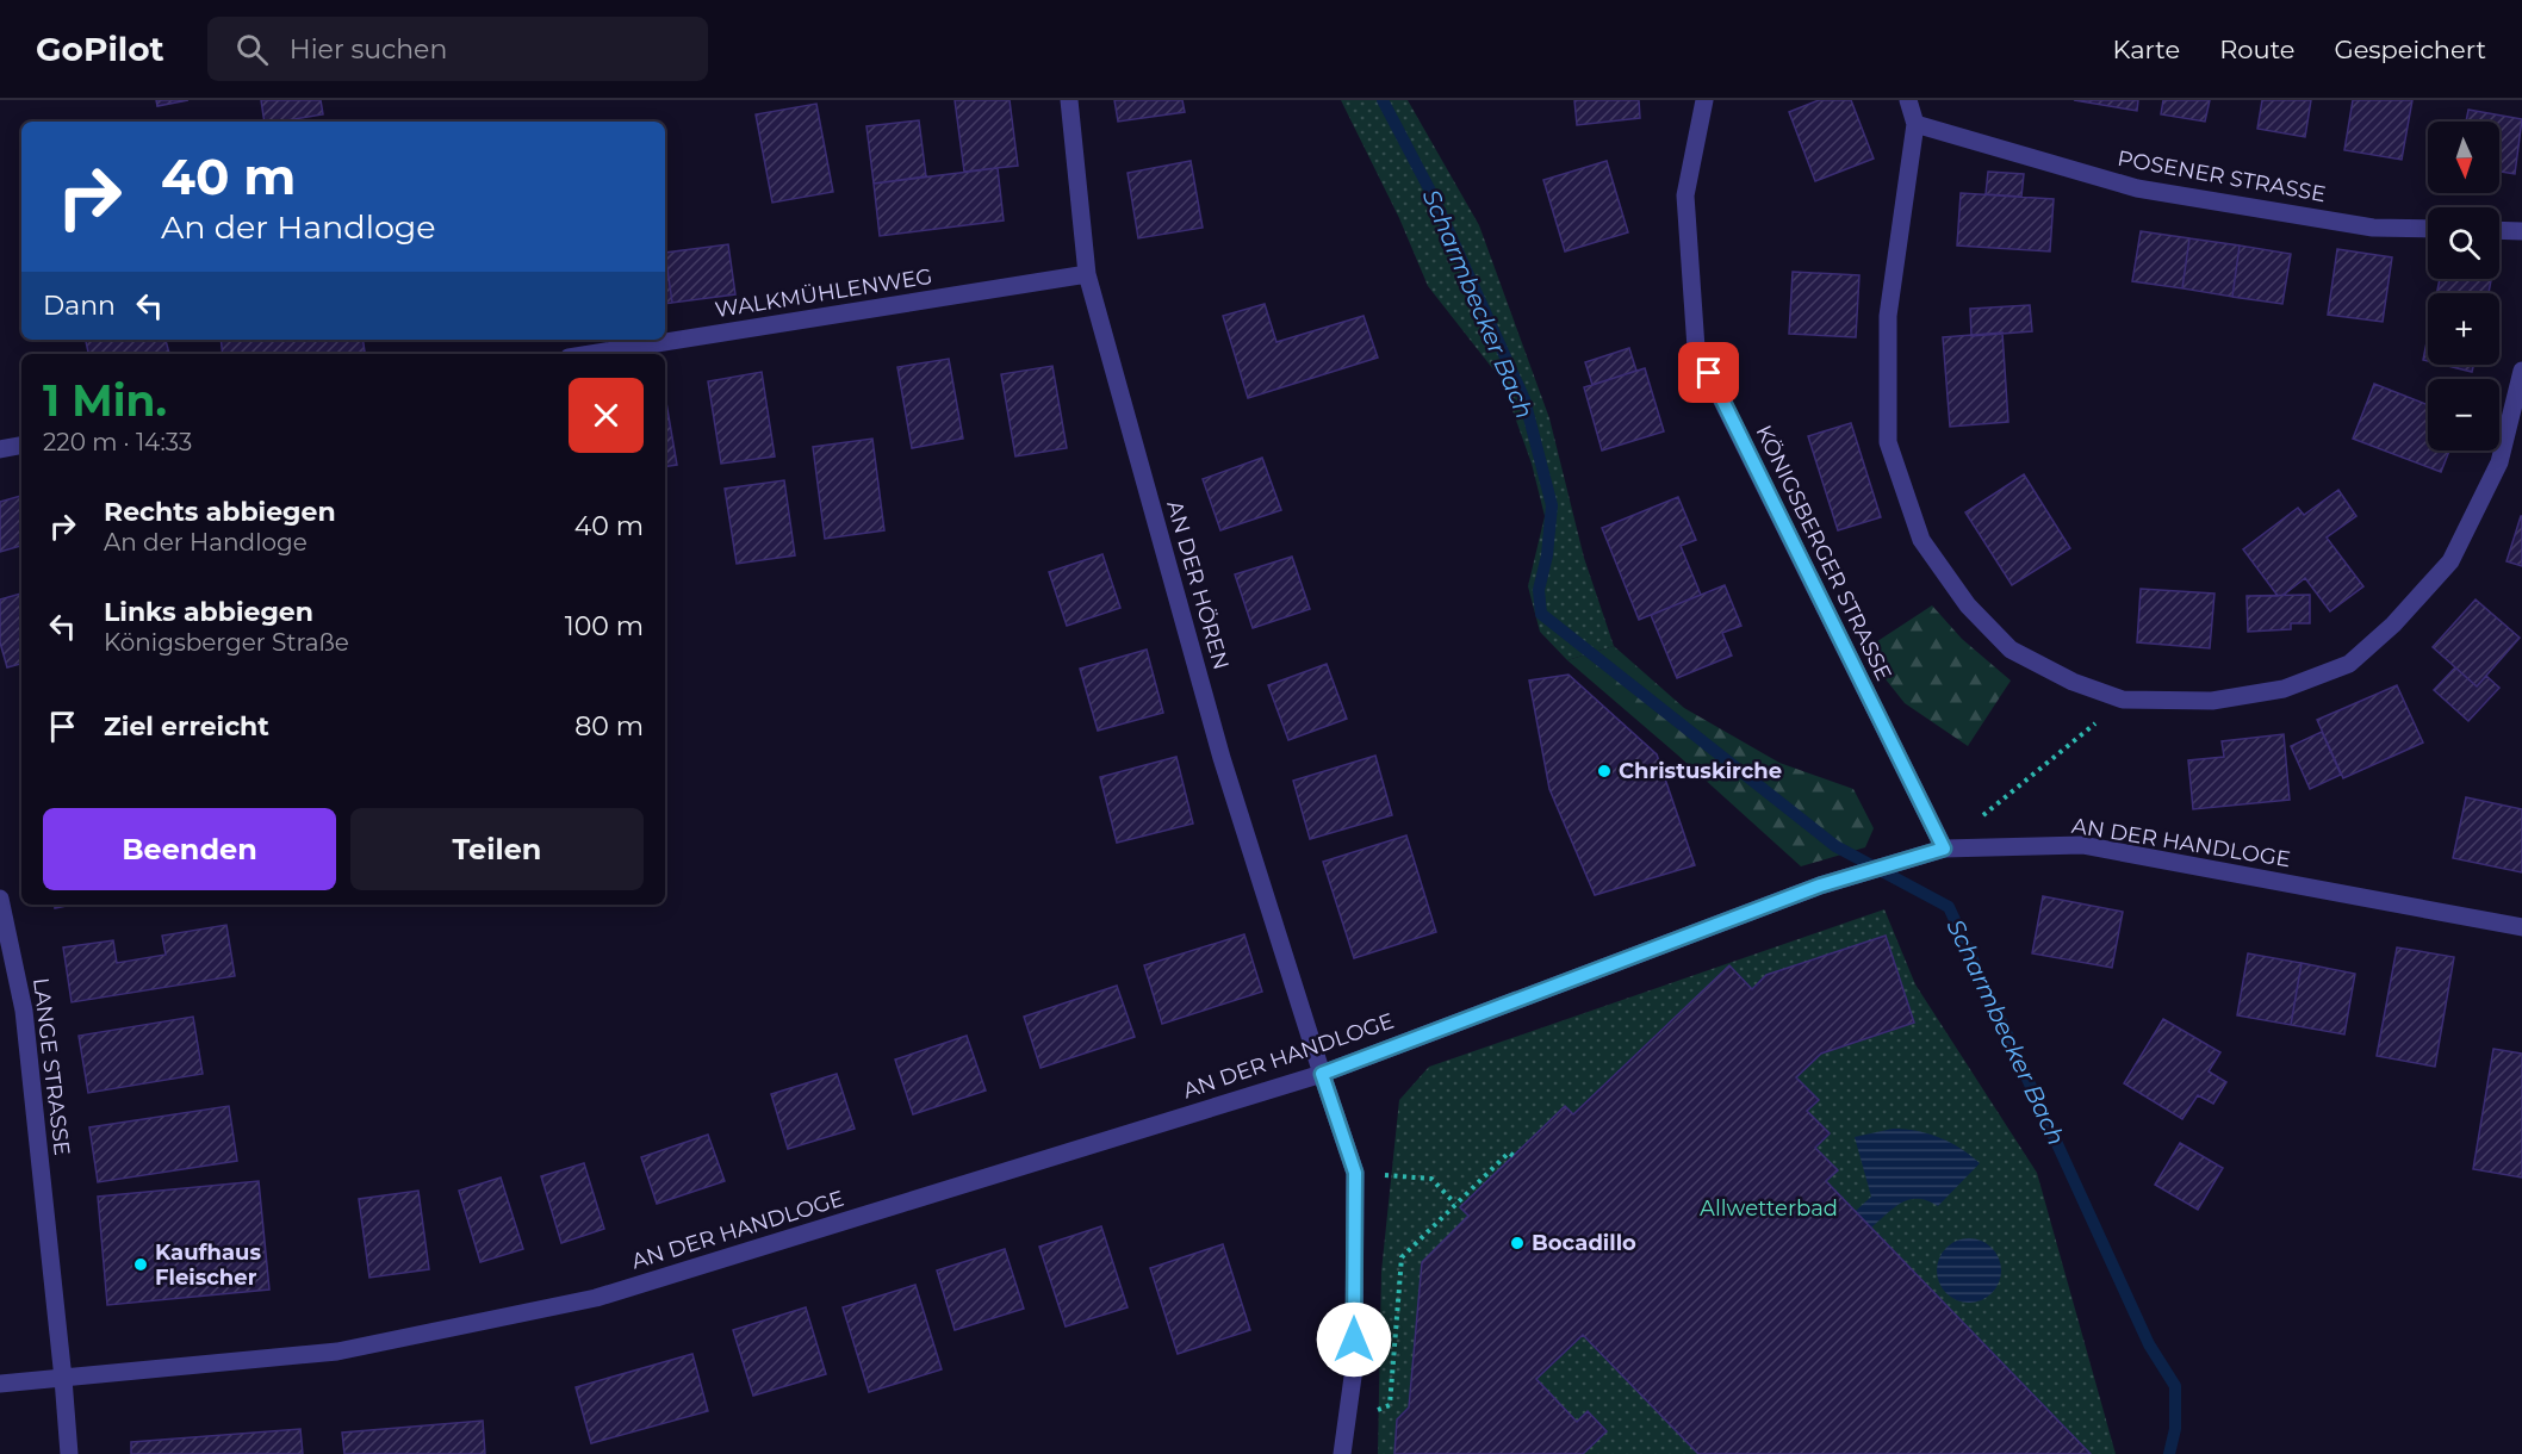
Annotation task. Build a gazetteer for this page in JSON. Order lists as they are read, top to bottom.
{
  "streets": {
    "street": [
      "POSENER STRASSE",
      "WALKMÜHLENWEG",
      "KÖNIGSBERGER STRASSE",
      "AN DER HÖREN",
      "AN DER HANDLOGE",
      "LANGE STRASSE"
    ]
  },
  "crossings": [
    ["WALKMÜHLENWEG", "AN DER HÖREN"],
    ["KÖNIGSBERGER STRASSE", "AN DER HANDLOGE"],
    ["AN DER HÖREN", "AN DER HANDLOGE"],
    ["AN DER HANDLOGE", "LANGE STRASSE"]
  ],
  "water": ["Scharmbecker Bach"],
  "parks": ["Allwetterbad"],
  "places": ["Christuskirche", "Bocadillo", "Kaufhaus Fleischer"],
  "north": "bottom",
  "page": {
    "header": "GoPilot",
    "search": "Hier suchen",
    "nav": ["Karte", "Route", "Gespeichert"],
    "map_buttons": ["+", "−"],
    "turn": ["40 m", "An der Handloge"],
    "then": "Dann",
    "heading": ["1 Min.", "220 m · 14:33"],
    "list": [
      {
        "name": "Rechts abbiegen",
        "note": "An der Handloge",
        "value": "40 m"
      },
      {
        "name": "Links abbiegen",
        "note": "Königsberger Straße",
        "value": "100 m"
      },
      {
        "name": "Ziel erreicht",
        "value": "80 m"
      }
    ],
    "buttons": ["Beenden", "Teilen"]
  }
}
